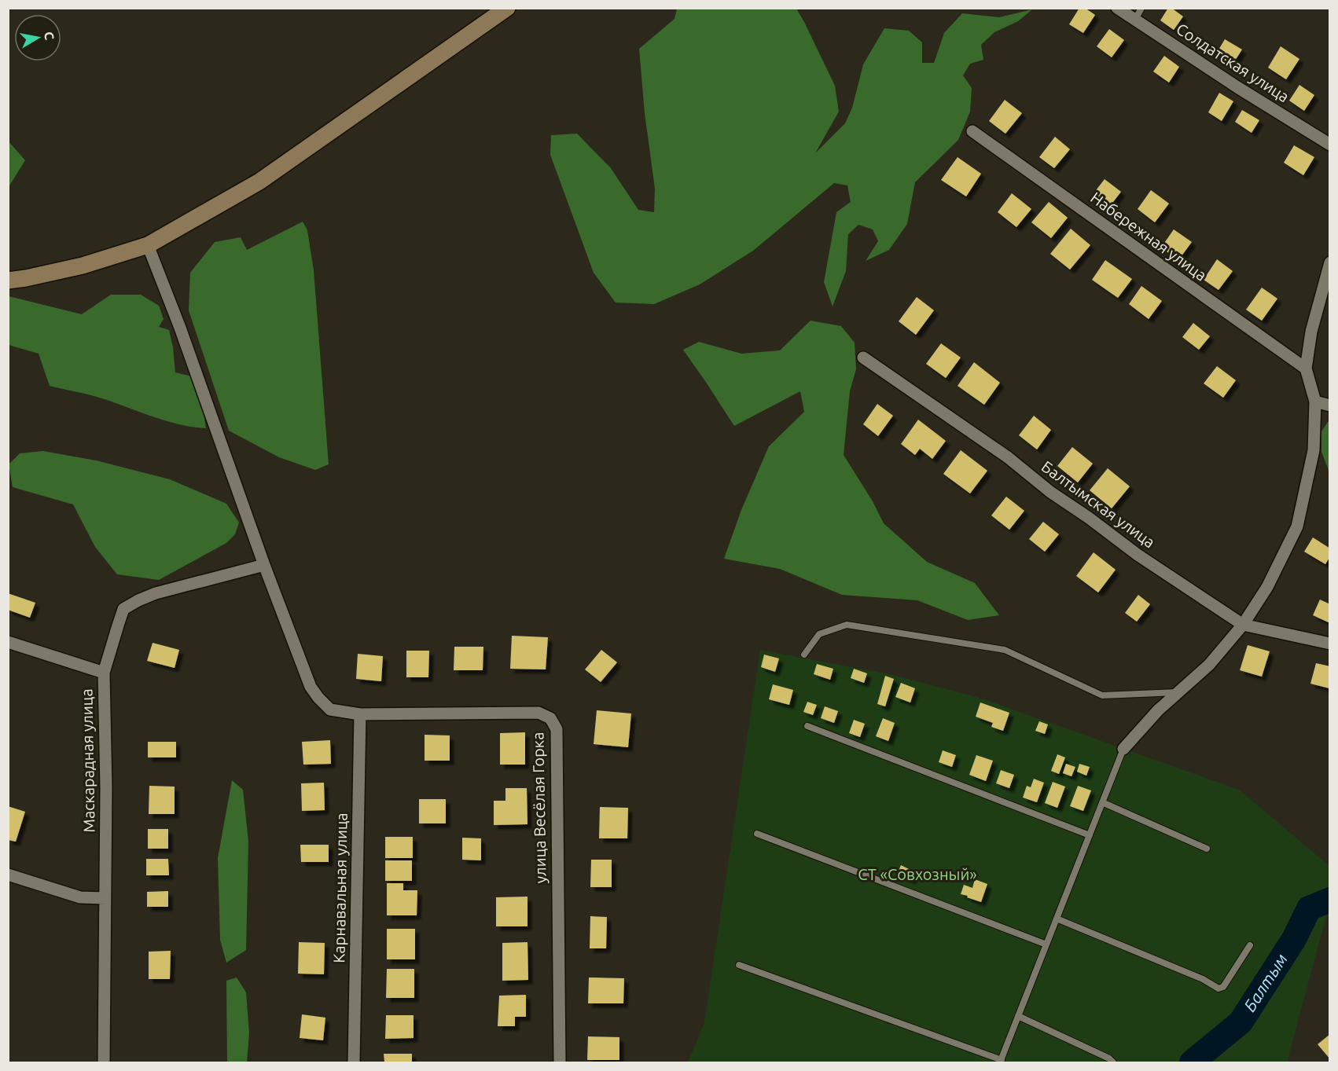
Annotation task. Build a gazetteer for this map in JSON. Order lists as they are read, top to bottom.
{
  "streets": {
    "street": [
      "Солдатская улица",
      "Набережная улица",
      "Балтымская улица",
      "Маскарадная улица",
      "улица Весёлая Горка",
      "Карнавальная улица"
    ]
  },
  "crossings": [
    ["Маскарадная улица", "улица Весёлая Горка"],
    ["улица Весёлая Горка", "Карнавальная улица"]
  ],
  "water": ["Балтым"],
  "parks": ["СТ «Совхозный»"],
  "north": "right"
}
